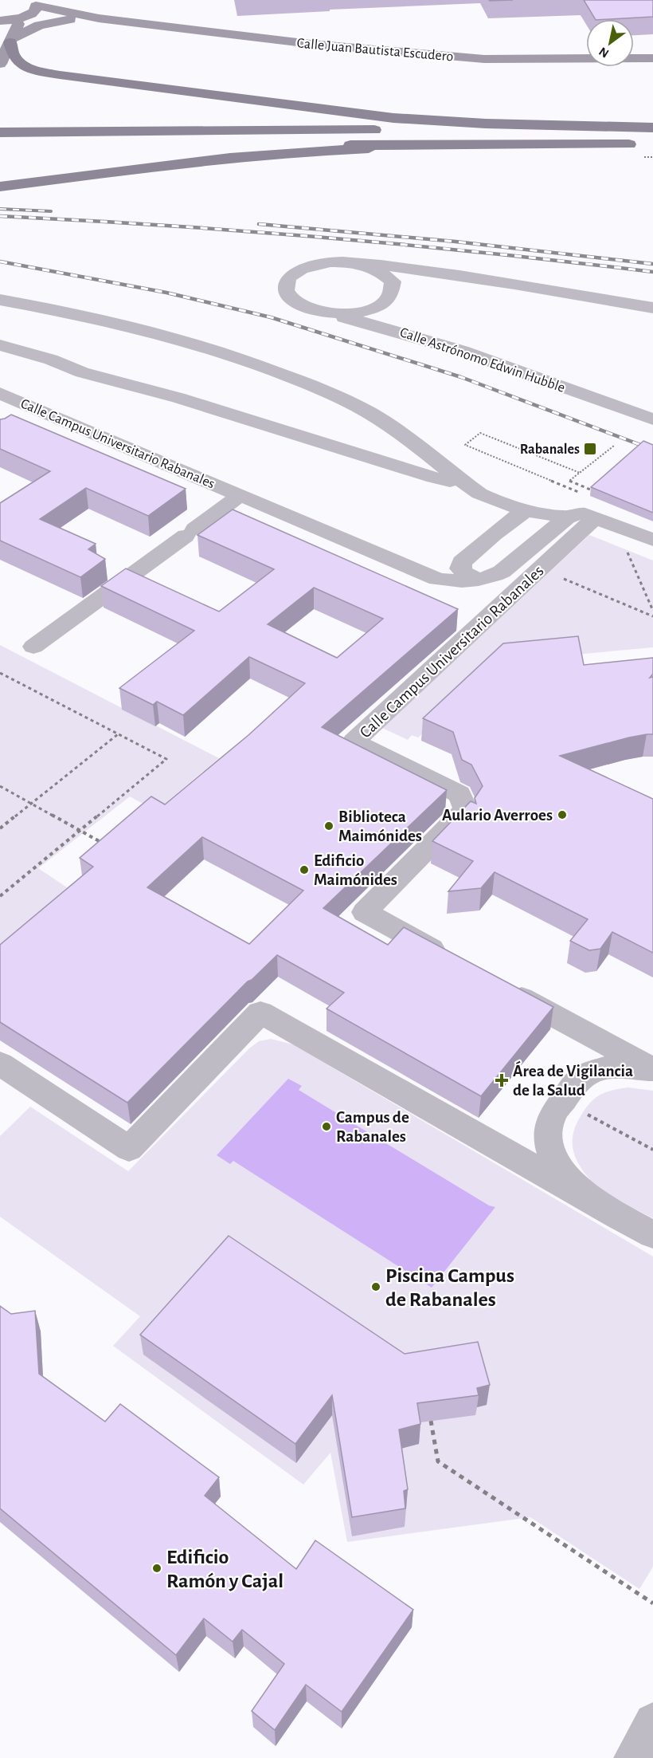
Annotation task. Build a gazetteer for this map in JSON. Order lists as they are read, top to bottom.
{
  "streets": {
    "street": ["Calle Juan Bautista Escudero", "Calle Astrónomo Edwin Hubble", "Calle Campus Universitario Rabanales"]
  },
  "places": {
    "transit": ["Rabanales"],
    "other": [
      "Aulario Averroes",
      "Biblioteca Maimónides",
      "Edificio Maimónides",
      "Campus de Rabanales",
      "Piscina Campus de Rabanales",
      "Edificio Ramón y Cajal"
    ],
    "health": ["Área de Vigilancia de la Salud"]
  },
  "north": "bottom left"
}
